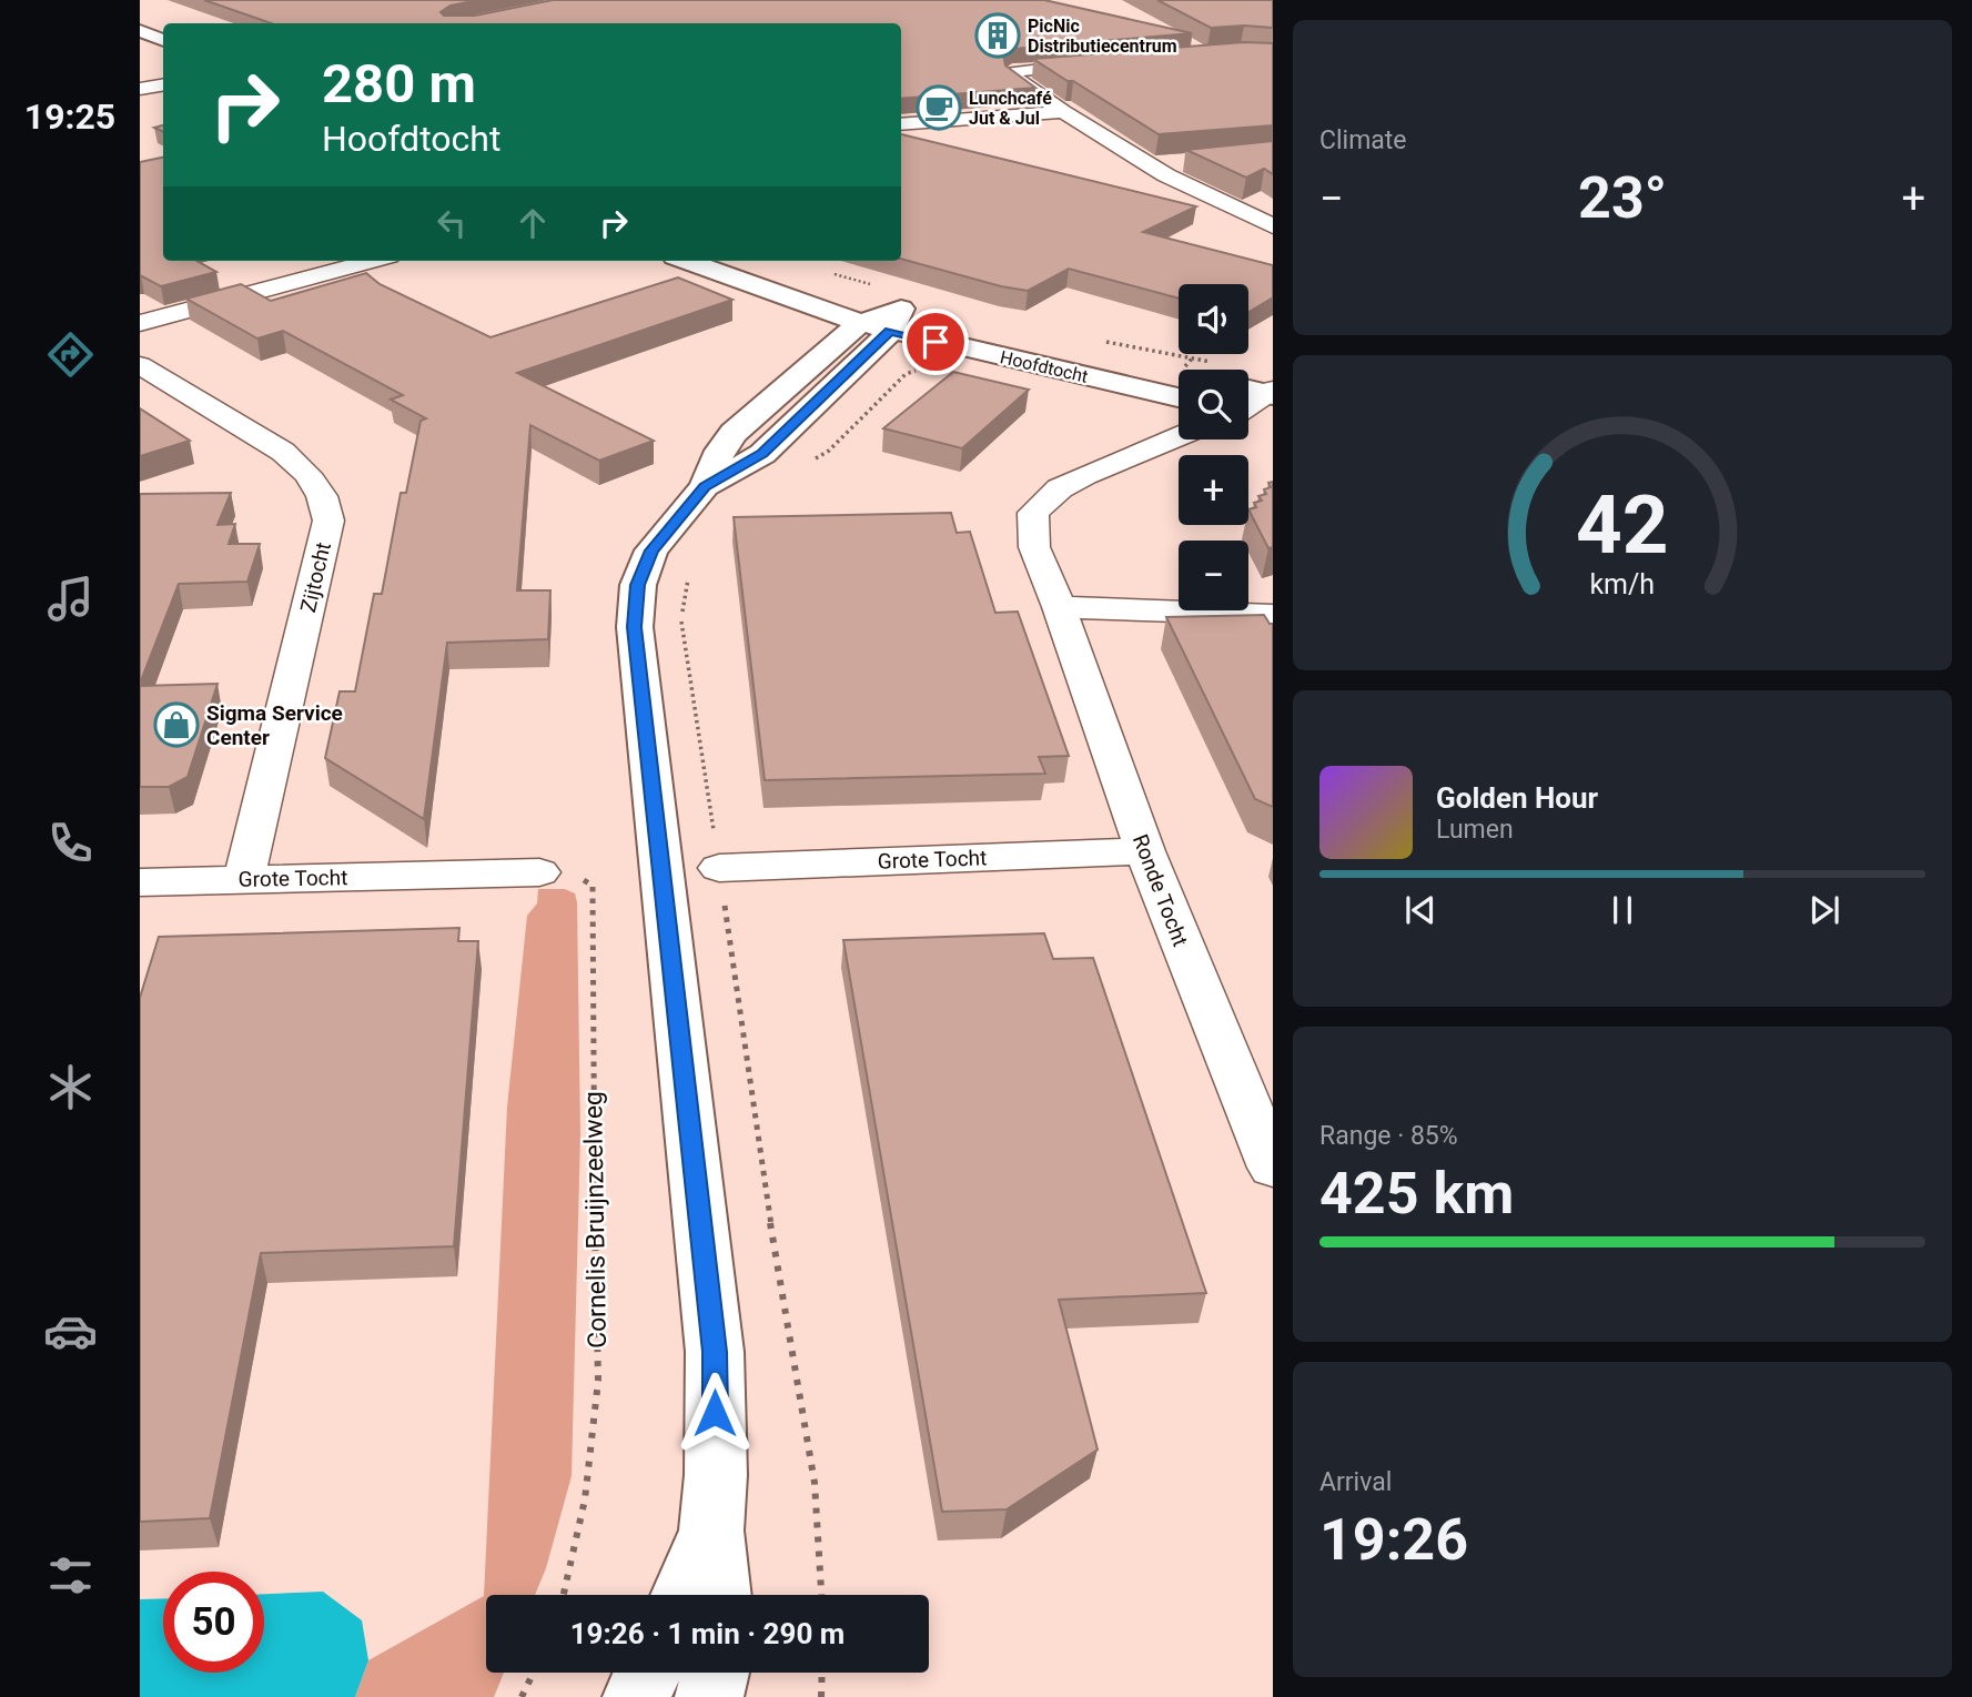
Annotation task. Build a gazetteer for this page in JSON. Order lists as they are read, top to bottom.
{
  "streets": {
    "main road": ["Hoofdtocht"],
    "street": ["Zijtocht", "Grote Tocht", "Ronde Tocht"],
    "path": ["Cornelis Bruijnzeelweg"]
  },
  "crossings": [
    ["Zijtocht", "Grote Tocht"],
    ["Grote Tocht", "Ronde Tocht"],
    ["Grote Tocht", "Cornelis Bruijnzeelweg"]
  ],
  "places": {
    "building": ["PicNic Distributiecentrum"],
    "cafe": ["Lunchcafé Jut & Jul"],
    "shop": ["Sigma Service Center"]
  },
  "page": {
    "tabs": "19:25",
    "tile": [
      "Climate",
      ["Range · 85%", "425 km"],
      ["Arrival", "19:26"]
    ],
    "turn": ["280 m", "Hoofdtocht"],
    "heat": ["−", "23°", "+"],
    "map_buttons": ["+", "−"],
    "song": ["Golden Hour", "Lumen"],
    "limit": "50",
    "trip": "19:26 · 1 min · 290 m",
    "gauge": ["42", "km/h"]
  }
}
